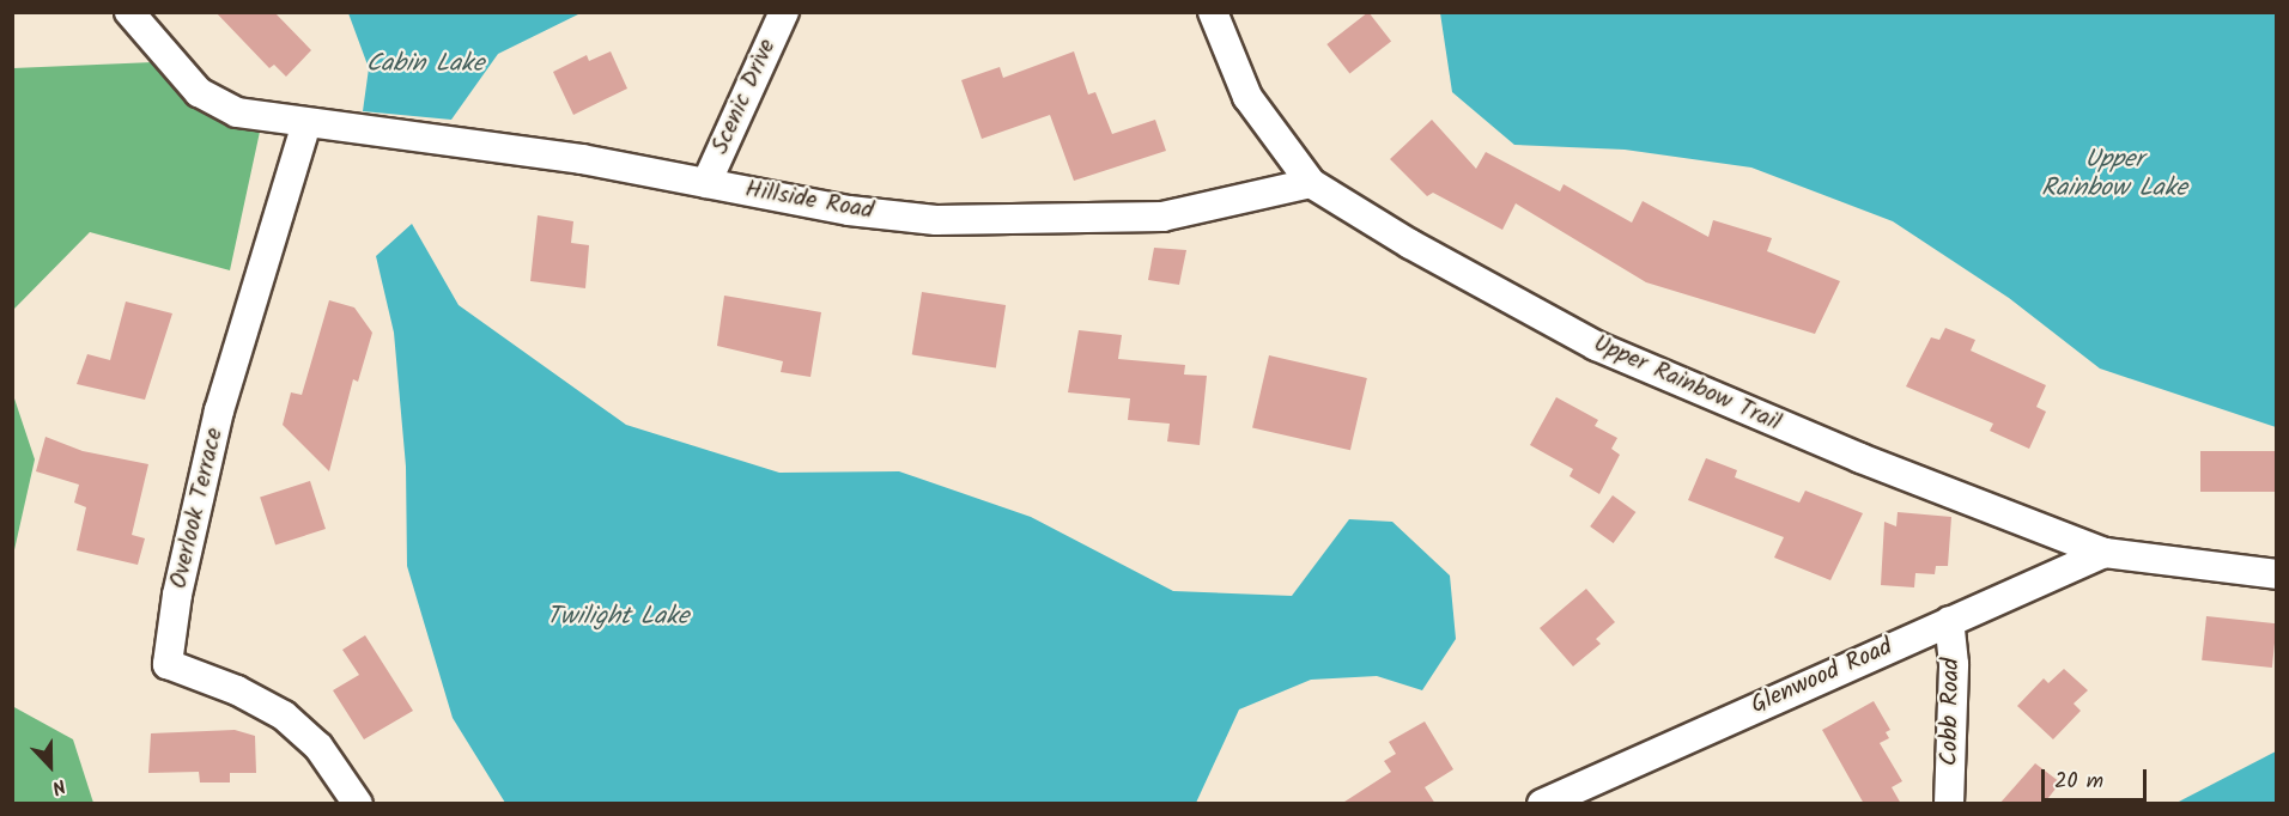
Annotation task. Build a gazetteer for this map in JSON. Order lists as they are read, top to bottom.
{
  "streets": {
    "street": [
      "Scenic Drive",
      "Hillside Road",
      "Upper Rainbow Trail",
      "Overlook Terrace",
      "Glenwood Road",
      "Cobb Road"
    ]
  },
  "crossings": [
    ["Scenic Drive", "Hillside Road"],
    ["Hillside Road", "Upper Rainbow Trail"],
    ["Hillside Road", "Overlook Terrace"],
    ["Upper Rainbow Trail", "Glenwood Road"],
    ["Glenwood Road", "Cobb Road"]
  ],
  "water": ["Cabin Lake", "Upper Rainbow Lake", "Twilight Lake"],
  "scale_bar": "20 m",
  "north": "bottom"
}
